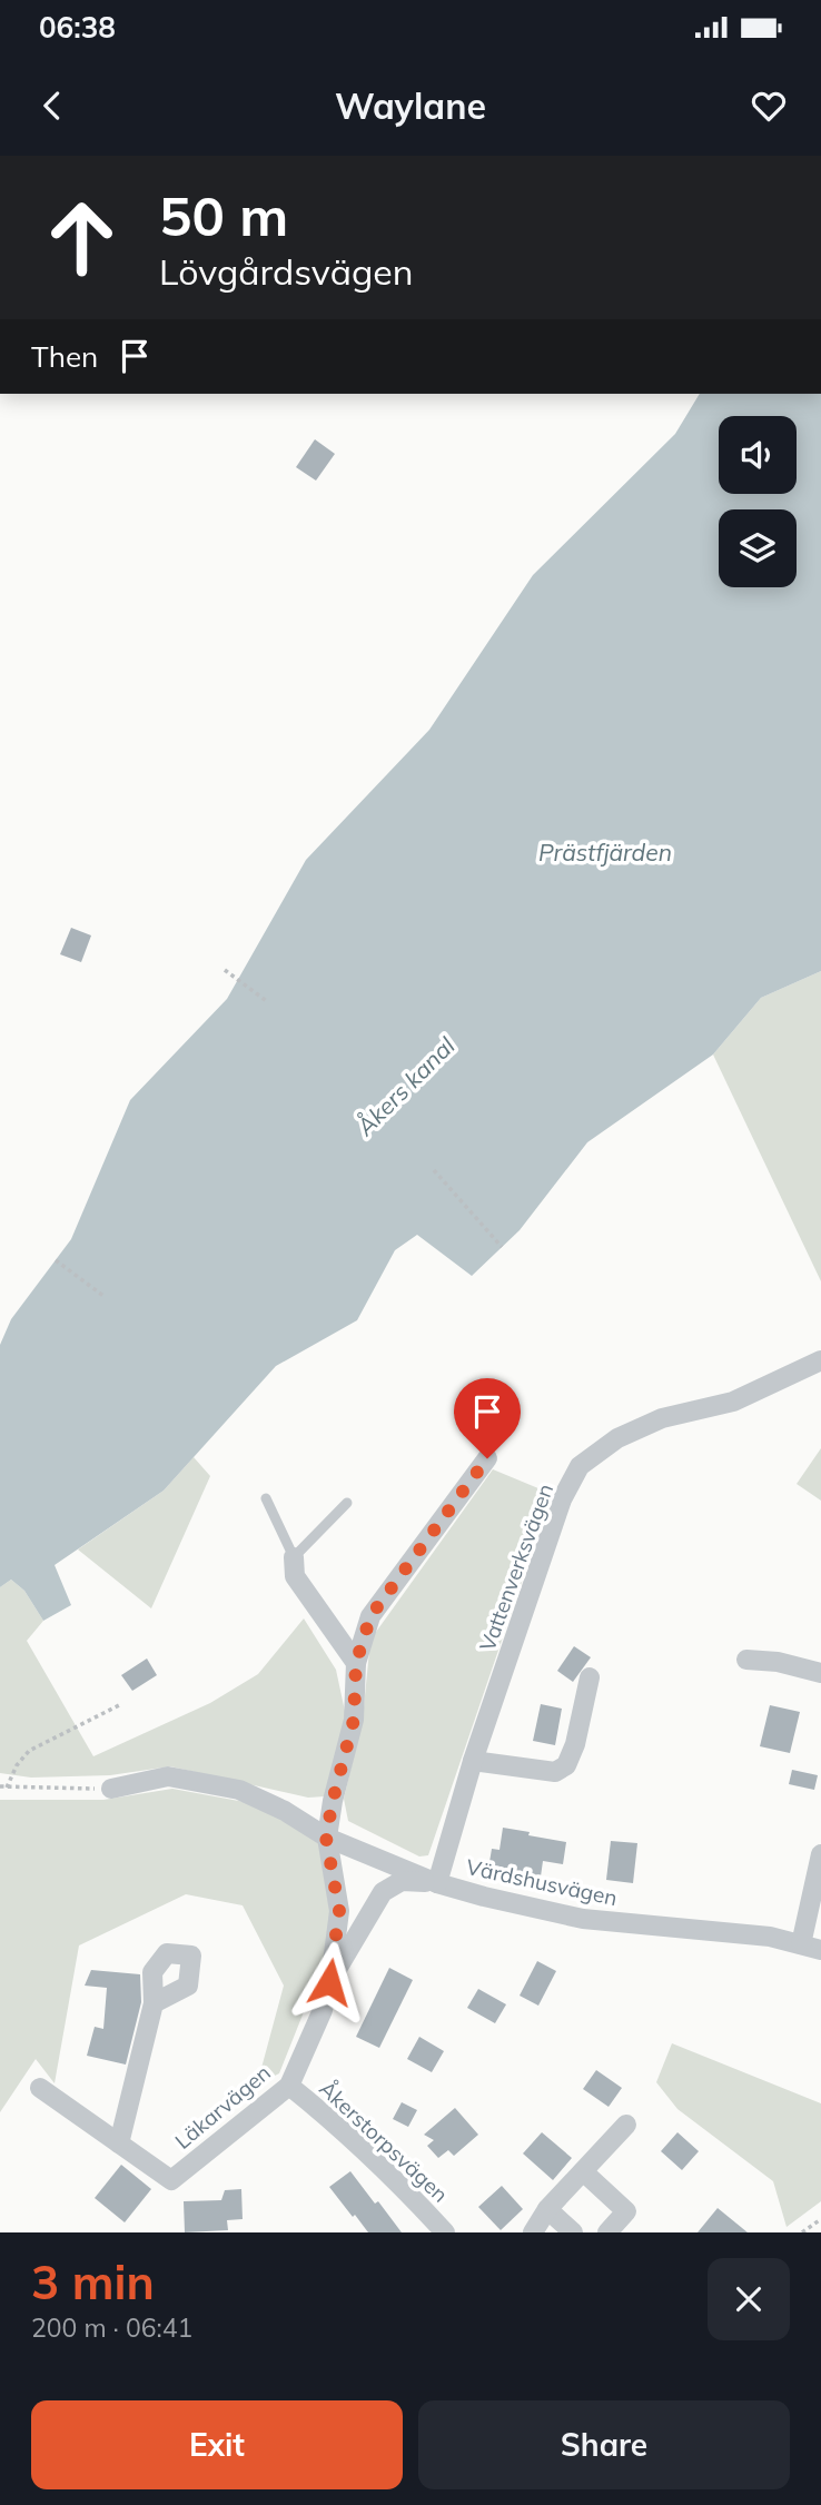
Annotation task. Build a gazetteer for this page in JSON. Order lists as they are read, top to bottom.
{
  "streets": {
    "street": [
      "Vattenverksvägen",
      "Värdshusvägen",
      "Läkarvägen",
      "Åkerstorpsvägen"
    ]
  },
  "crossings": [
    ["Vattenverksvägen", "Värdshusvägen"],
    ["Vattenverksvägen", "Läkarvägen"],
    ["Värdshusvägen", "Läkarvägen"],
    ["Läkarvägen", "Åkerstorpsvägen"]
  ],
  "water": ["Prästfjärden", "Åkers kanal"],
  "page": {
    "status": "06:38",
    "header": "Waylane",
    "turn": ["50 m", "Lövgårdsvägen"],
    "then": "Then",
    "heading": ["3 min", "200 m · 06:41"],
    "buttons": ["Exit", "Share"]
  }
}
